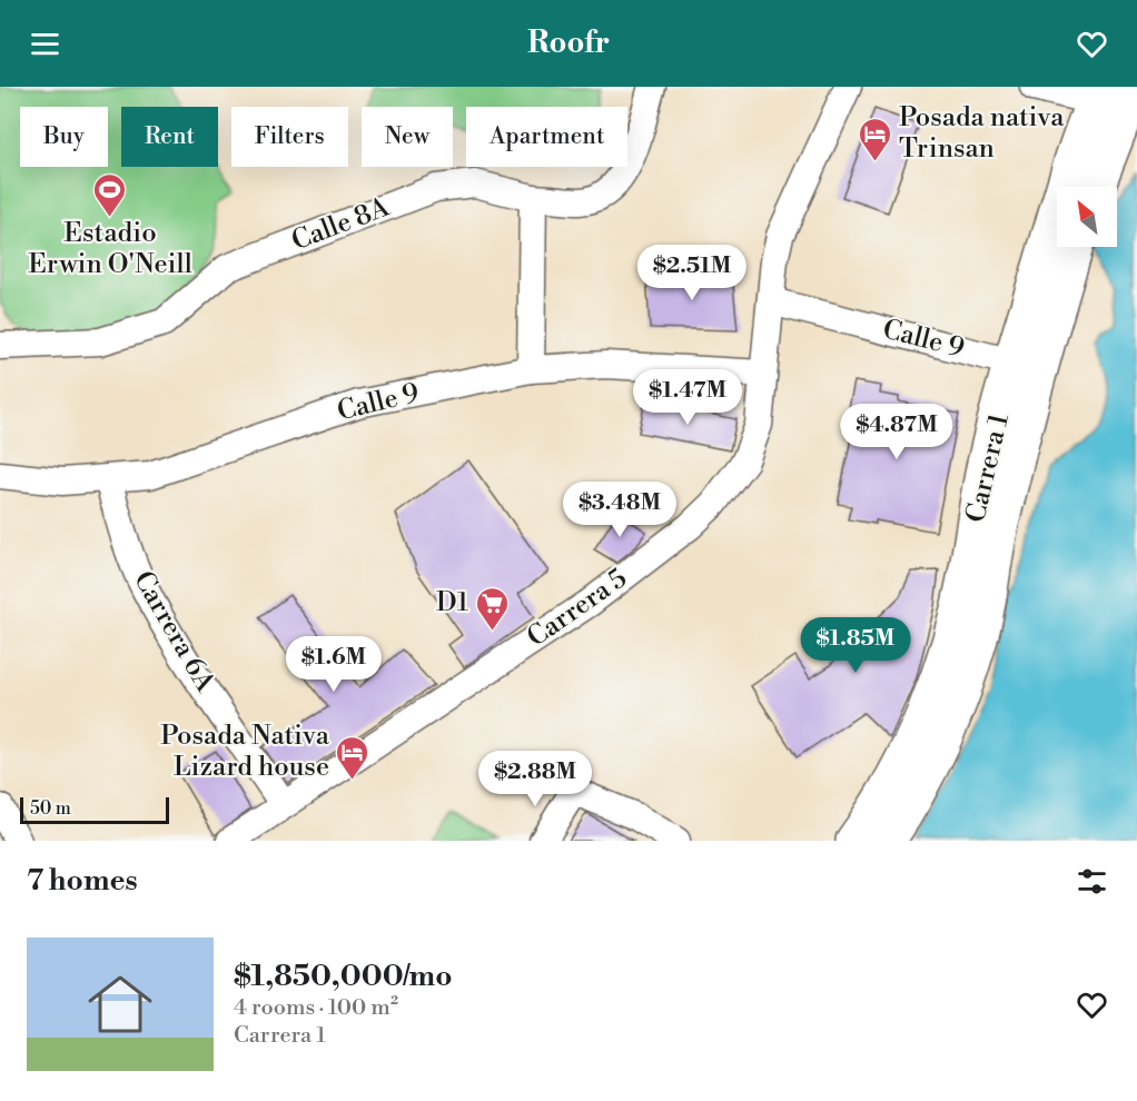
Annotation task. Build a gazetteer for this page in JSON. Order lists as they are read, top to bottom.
{
  "streets": {
    "highway": ["Carrera 1"],
    "street": [
      "Calle 8A",
      "Calle 9",
      "Carrera 5",
      "Carrera 6A"
    ]
  },
  "crossings": [
    ["Calle 9", "Carrera 1"],
    ["Calle 9", "Carrera 5"],
    ["Calle 9", "Carrera 6A"],
    ["Carrera 5", "Carrera 6A"]
  ],
  "places": {
    "hotel": ["Posada nativa Trinsan", "Posada Nativa Lizard house"],
    "sports": ["Estadio Erwin O'Neill"],
    "supermarket": ["D1"]
  },
  "scale_bar": "50 m",
  "north": "top left",
  "page": {
    "header": "Roofr",
    "chip": [
      "Buy",
      "Rent",
      "Filters",
      "New",
      "Apartment"
    ],
    "price": [
      "$2.51M",
      "$1.47M",
      "$4.87M",
      "$3.48M",
      "$1.85M",
      "$1.6M",
      "$2.88M"
    ],
    "scale": "50 m",
    "heading": "7 homes",
    "list": [
      {
        "name": "$1,850,000/mo",
        "note": "4 rooms · 100 m² · Carrera 1"
      }
    ]
  }
}
